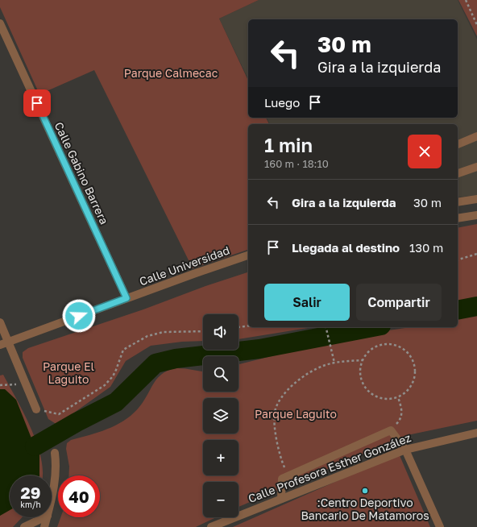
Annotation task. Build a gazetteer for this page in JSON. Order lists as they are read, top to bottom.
{
  "streets": {
    "street": ["Calle Gabino Barrera", "Calle Universidad", "Calle Profesora Esther González"]
  },
  "crossings": [
    ["Calle Gabino Barrera", "Calle Universidad"]
  ],
  "parks": ["Parque Calmecac", "Parque El Laguito", "Parque Laguito"],
  "places": [":Centro Deportivo Bancario De Matamoros"],
  "page": {
    "turn": ["30 m", "Gira a la izquierda"],
    "then": "Luego",
    "heading": ["1 min", "160 m · 18:10"],
    "list": [
      {
        "name": "Gira a la izquierda",
        "value": "30 m"
      },
      {
        "name": "Llegada al destino",
        "value": "130 m"
      }
    ],
    "buttons": ["Salir", "Compartir"],
    "map_buttons": ["+", "−"],
    "speed": "29 km/h",
    "limit": "40"
  }
}
